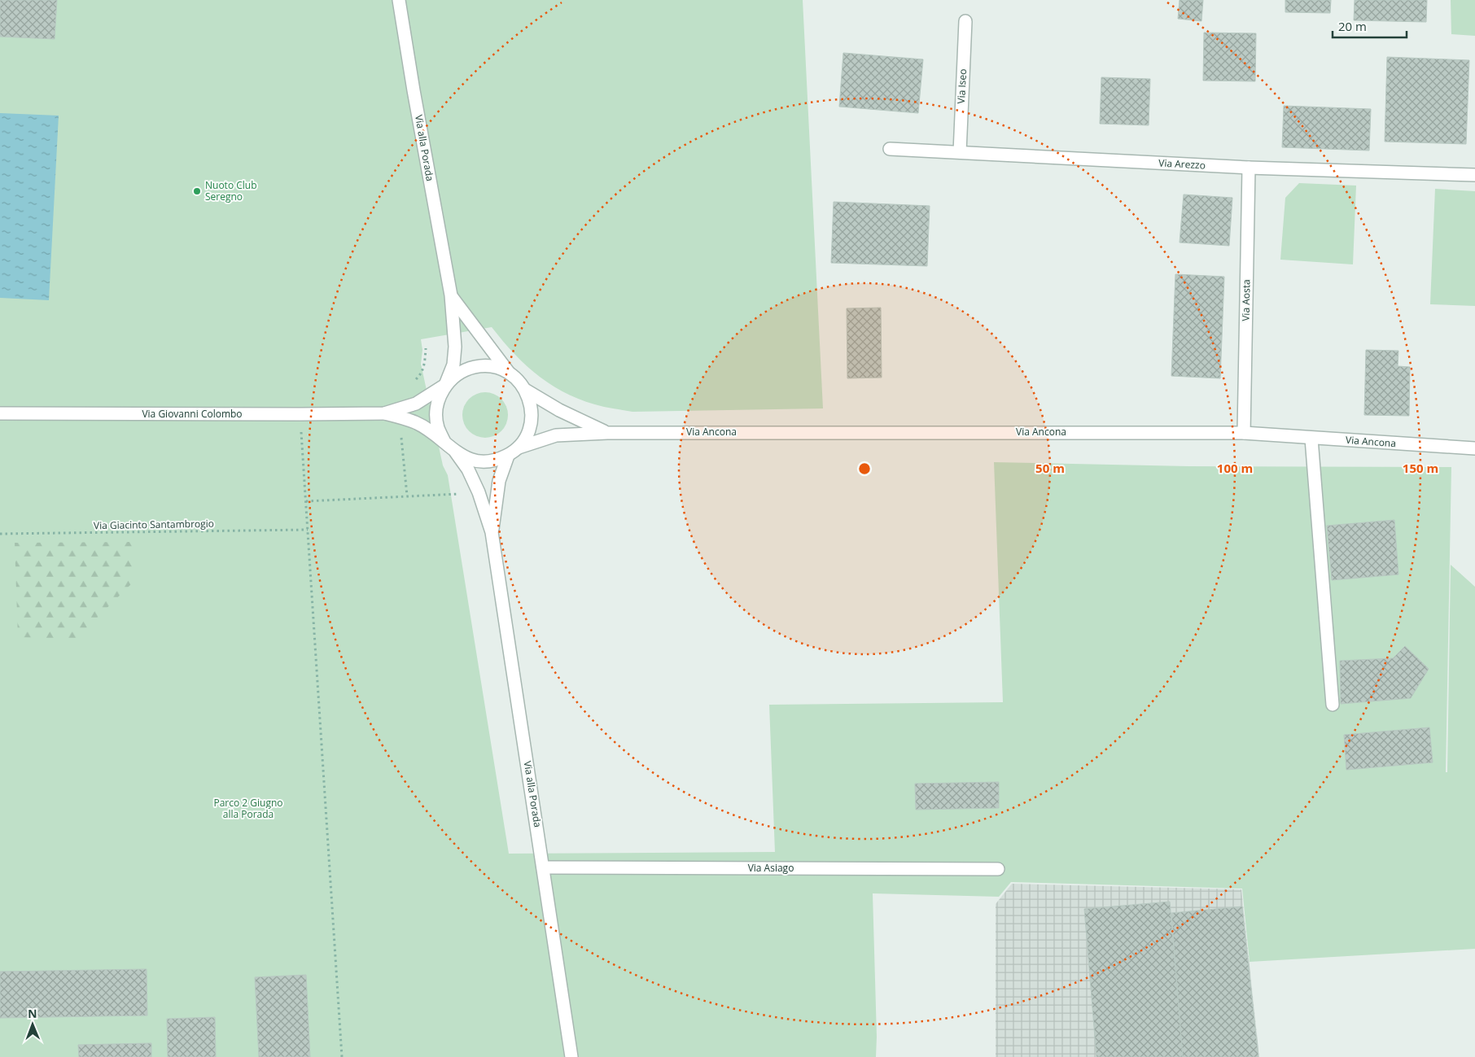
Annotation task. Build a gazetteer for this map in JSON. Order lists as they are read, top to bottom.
{
  "streets": {
    "street": [
      "Via Iseo",
      "Via alla Porada",
      "Via Arezzo",
      "Via Aosta",
      "Via Giovanni Colombo",
      "Via Ancona",
      "Via Asiago"
    ],
    "path": ["Via Giacinto Santambrogio"]
  },
  "crossings": [
    ["Via Iseo", "Via Arezzo"],
    ["Via alla Porada", "Via Giovanni Colombo"],
    ["Via alla Porada", "Via Ancona"],
    ["Via alla Porada", "Via Asiago"],
    ["Via Arezzo", "Via Aosta"],
    ["Via Aosta", "Via Ancona"],
    ["Via Giovanni Colombo", "Via Ancona"]
  ],
  "parks": ["Parco 2 Giugno alla Porada"],
  "places": ["Nuoto Club Seregno"],
  "scale_bar": "20 m",
  "north": "top",
  "rings": ["50 m", "100 m", "150 m"]
}
